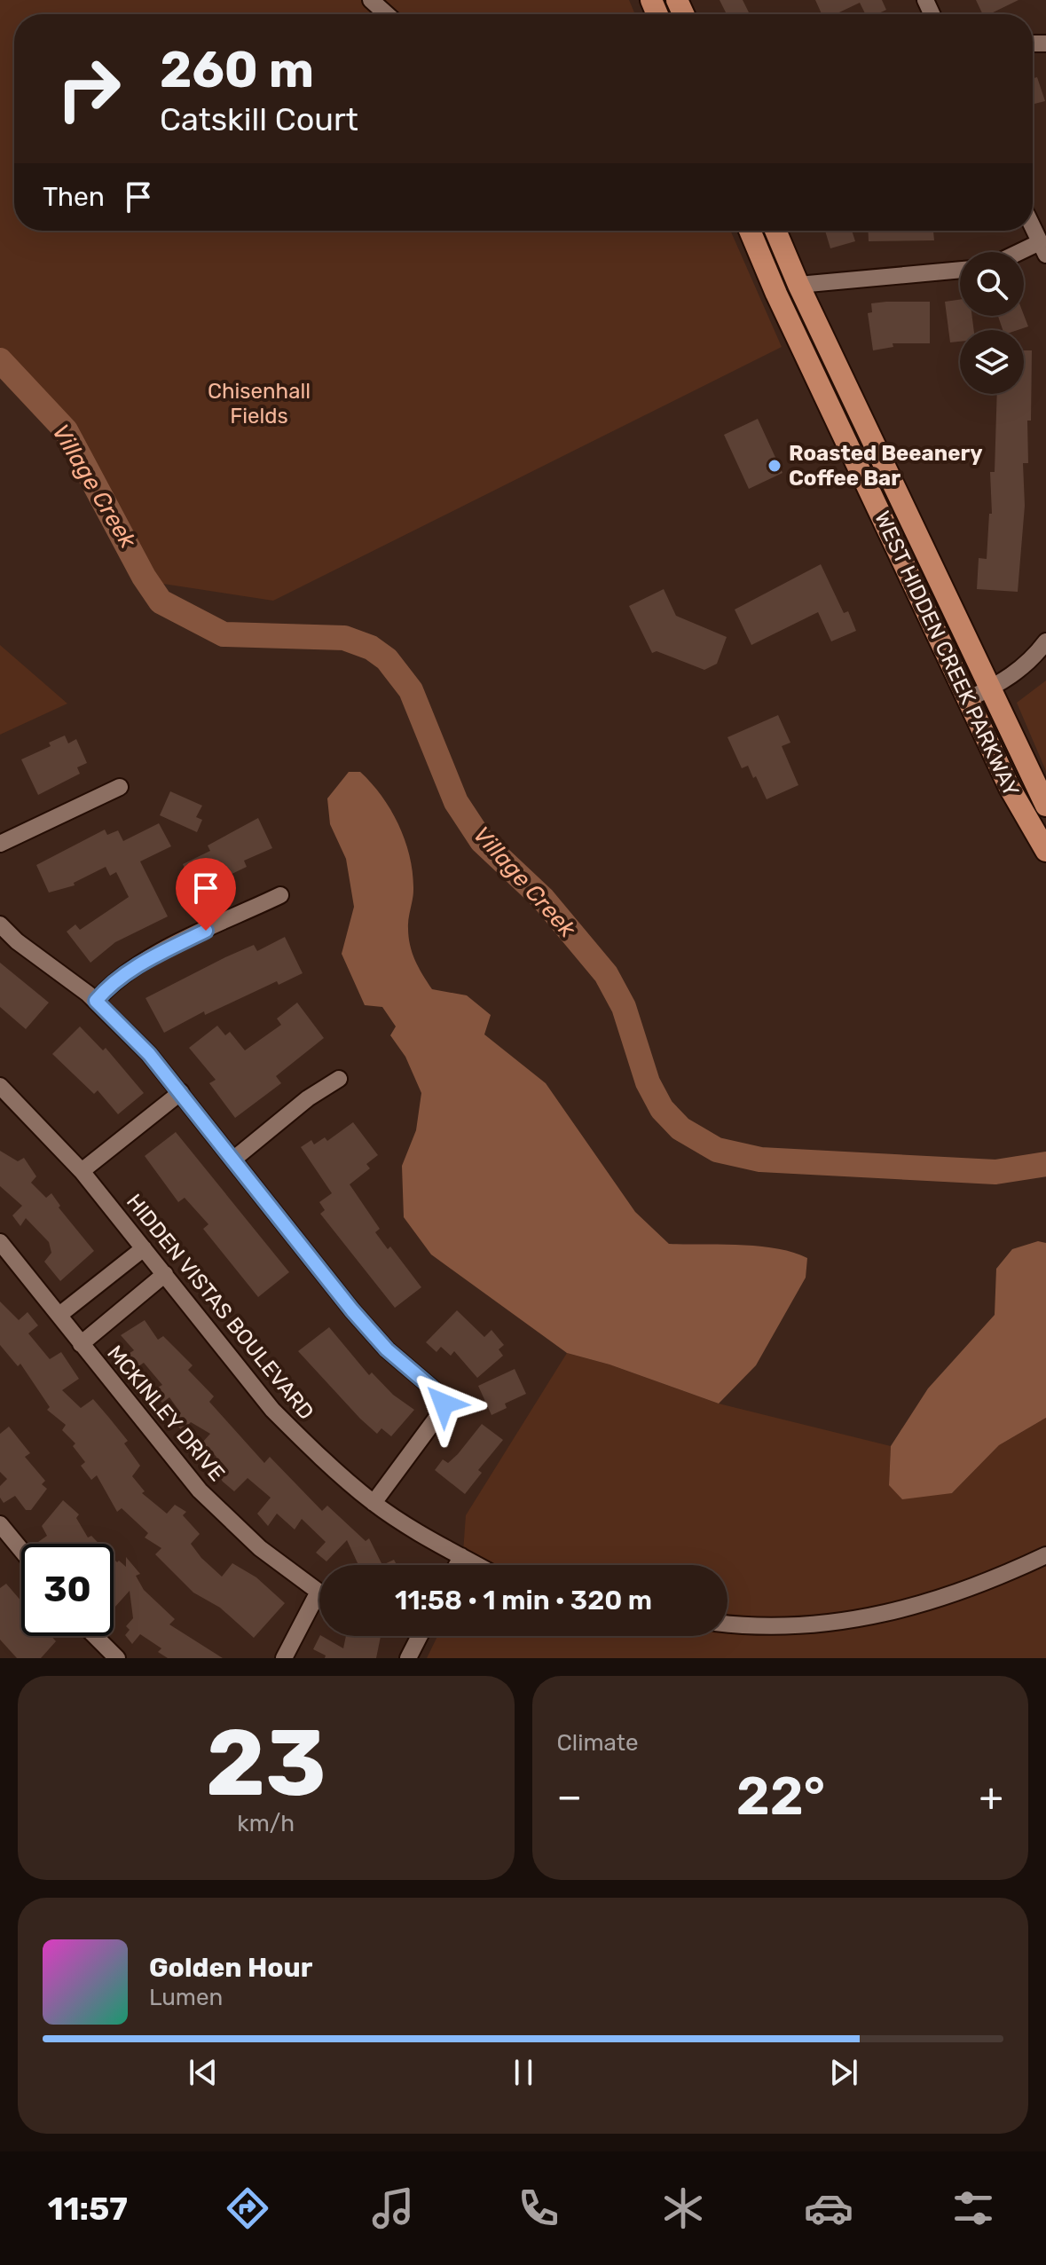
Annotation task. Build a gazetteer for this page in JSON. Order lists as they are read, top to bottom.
{
  "streets": {
    "main road": ["WEST HIDDEN CREEK PARKWAY"],
    "street": ["HIDDEN VISTAS BOULEVARD", "MCKINLEY DRIVE"]
  },
  "water": ["Village Creek"],
  "parks": ["Chisenhall Fields"],
  "places": ["Roasted Beeanery Coffee Bar"],
  "page": {
    "turn": ["260 m", "Catskill Court"],
    "then": "Then",
    "limit": "30",
    "trip": "11:58 · 1 min · 320 m",
    "tile": [
      ["23", "km/h"],
      "Climate"
    ],
    "heat": ["−", "22°", "+"],
    "song": ["Golden Hour", "Lumen"],
    "tabs": "11:57"
  }
}
